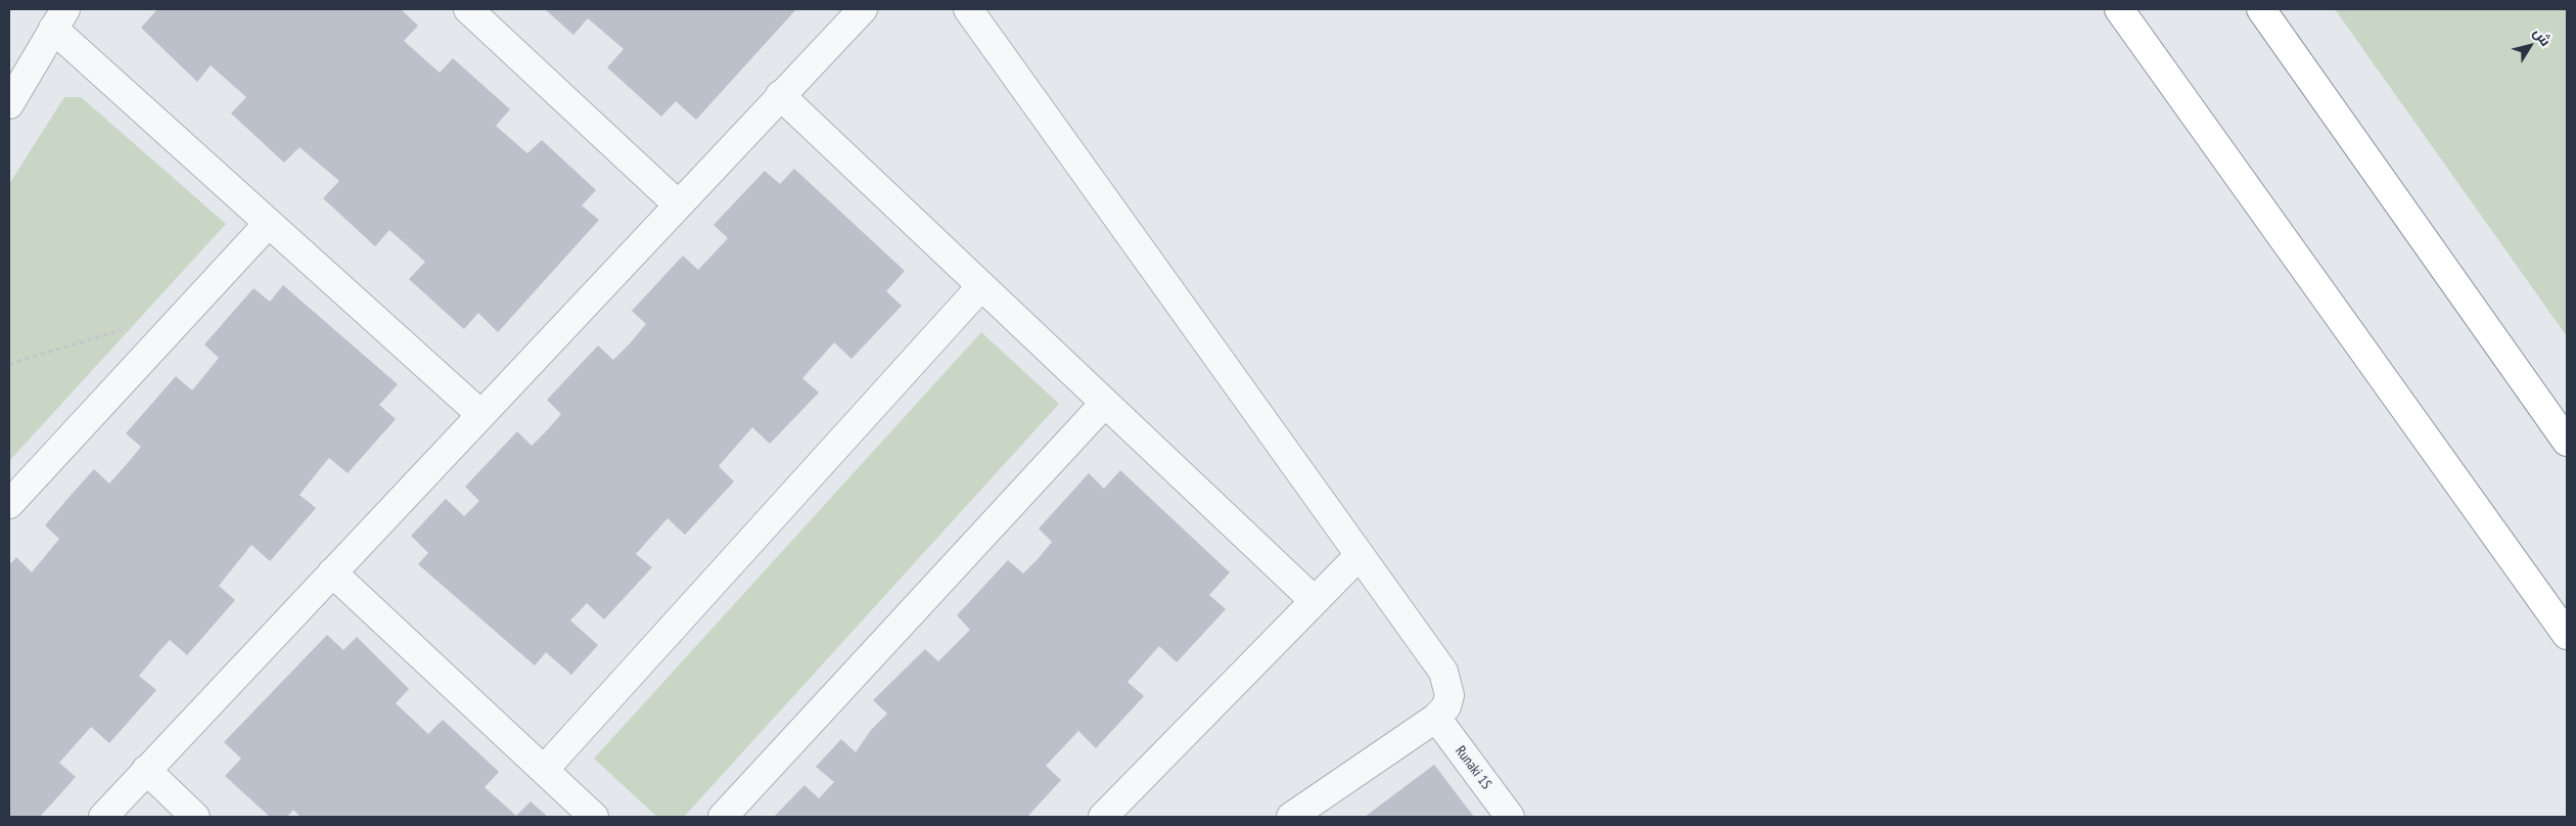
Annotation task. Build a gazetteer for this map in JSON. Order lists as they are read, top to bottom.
{
  "streets": {
    "street": ["Runaki 1S"]
  },
  "north": "top right"
}
